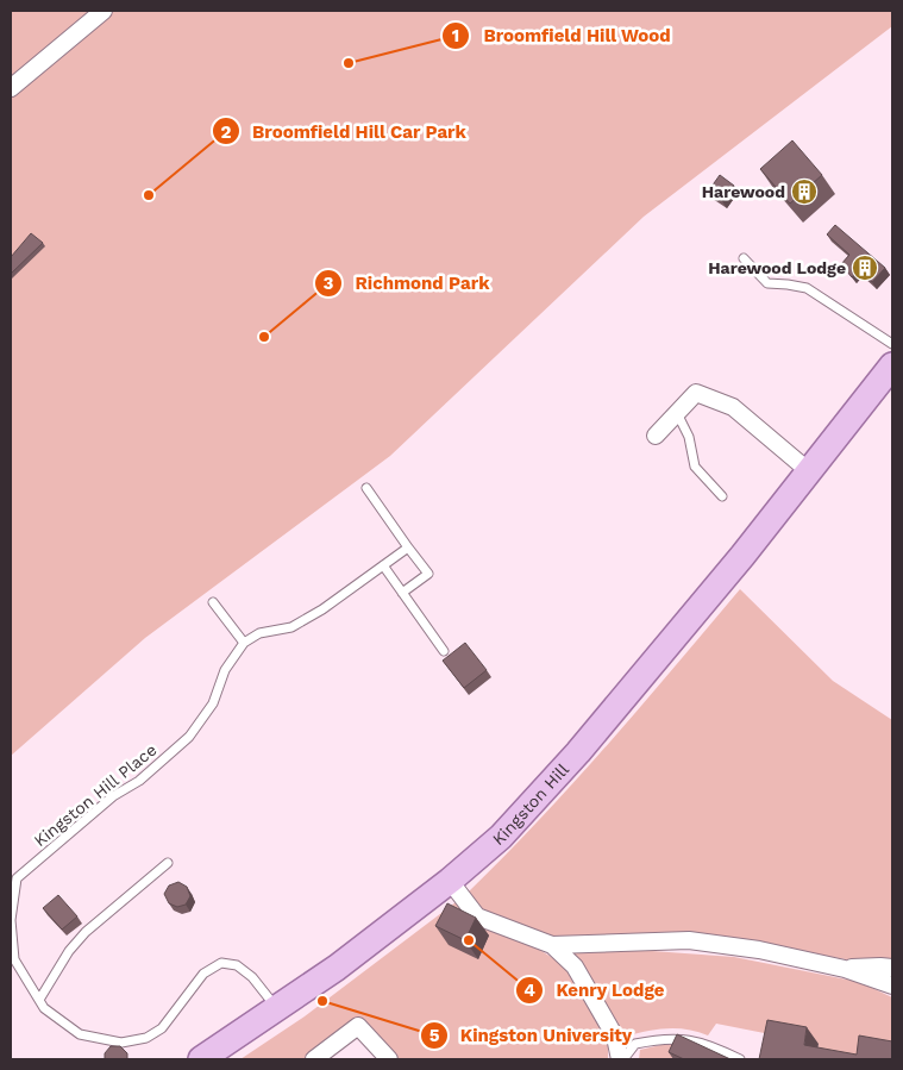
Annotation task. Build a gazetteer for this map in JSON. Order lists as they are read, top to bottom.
{
  "streets": {
    "main road": ["Kingston Hill"],
    "lane": ["Kingston Hill Place"]
  },
  "crossings": [
    ["Kingston Hill Place", "Kingston Hill"]
  ],
  "places": {
    "other": [
      "Broomfield Hill Wood",
      "Broomfield Hill Car Park",
      "Richmond Park",
      "Kenry Lodge",
      "Kingston University"
    ],
    "building": ["Harewood", "Harewood Lodge"]
  }
}
